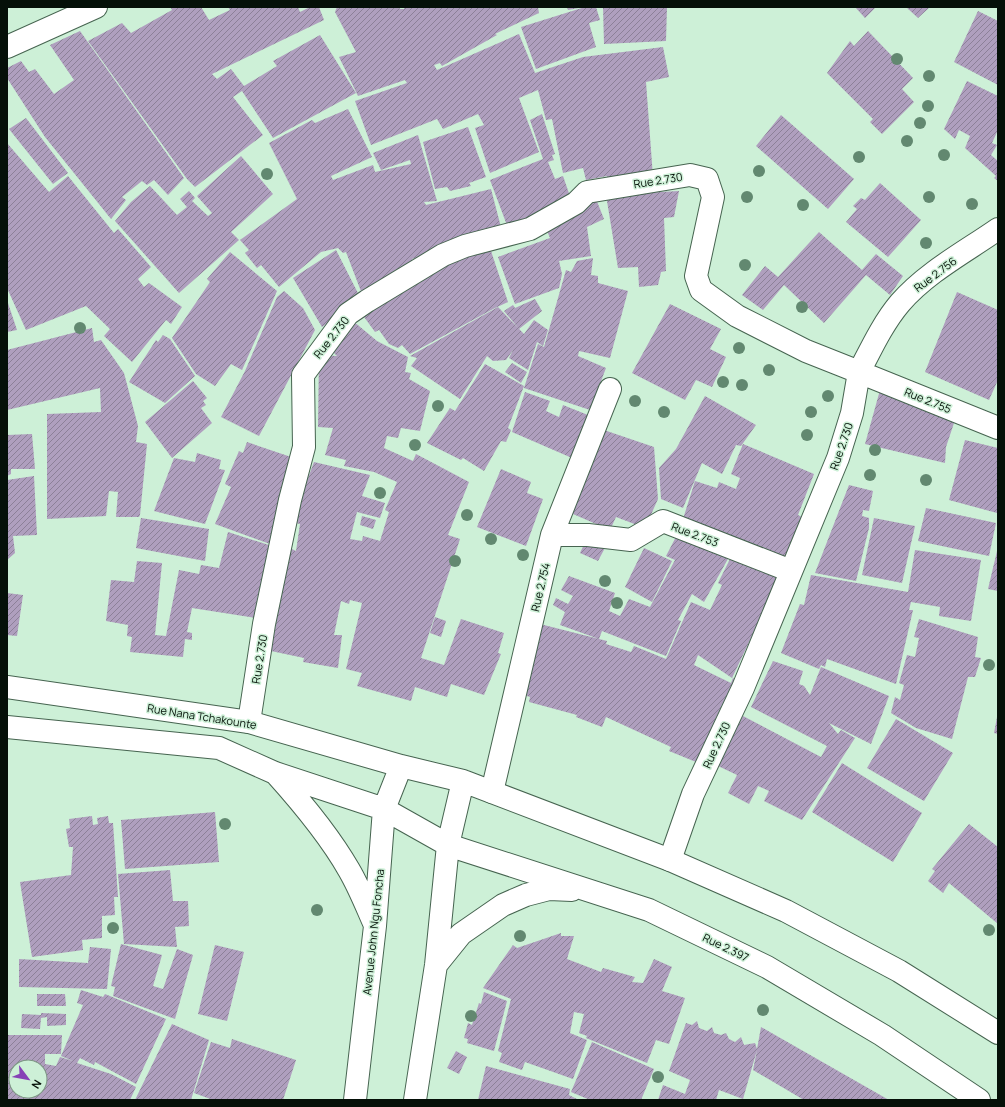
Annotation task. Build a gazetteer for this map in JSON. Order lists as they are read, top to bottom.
{
  "streets": {
    "main road": [
      "Rue 2.730",
      "Rue 2.756",
      "Rue 2.755",
      "Rue 2.753",
      "Rue 2.754",
      "Rue Nana Tchakounte",
      "Avenue John Ngu Foncha",
      "Rue 2.397"
    ]
  },
  "crossings": [
    ["Rue 2.730", "Rue 2.756"],
    ["Rue 2.730", "Rue 2.755"],
    ["Rue 2.730", "Rue 2.753"],
    ["Rue 2.730", "Rue Nana Tchakounte"],
    ["Rue 2.756", "Rue 2.755"],
    ["Rue 2.753", "Rue 2.754"],
    ["Rue Nana Tchakounte", "Avenue John Ngu Foncha"]
  ],
  "north": "bottom right"
}
